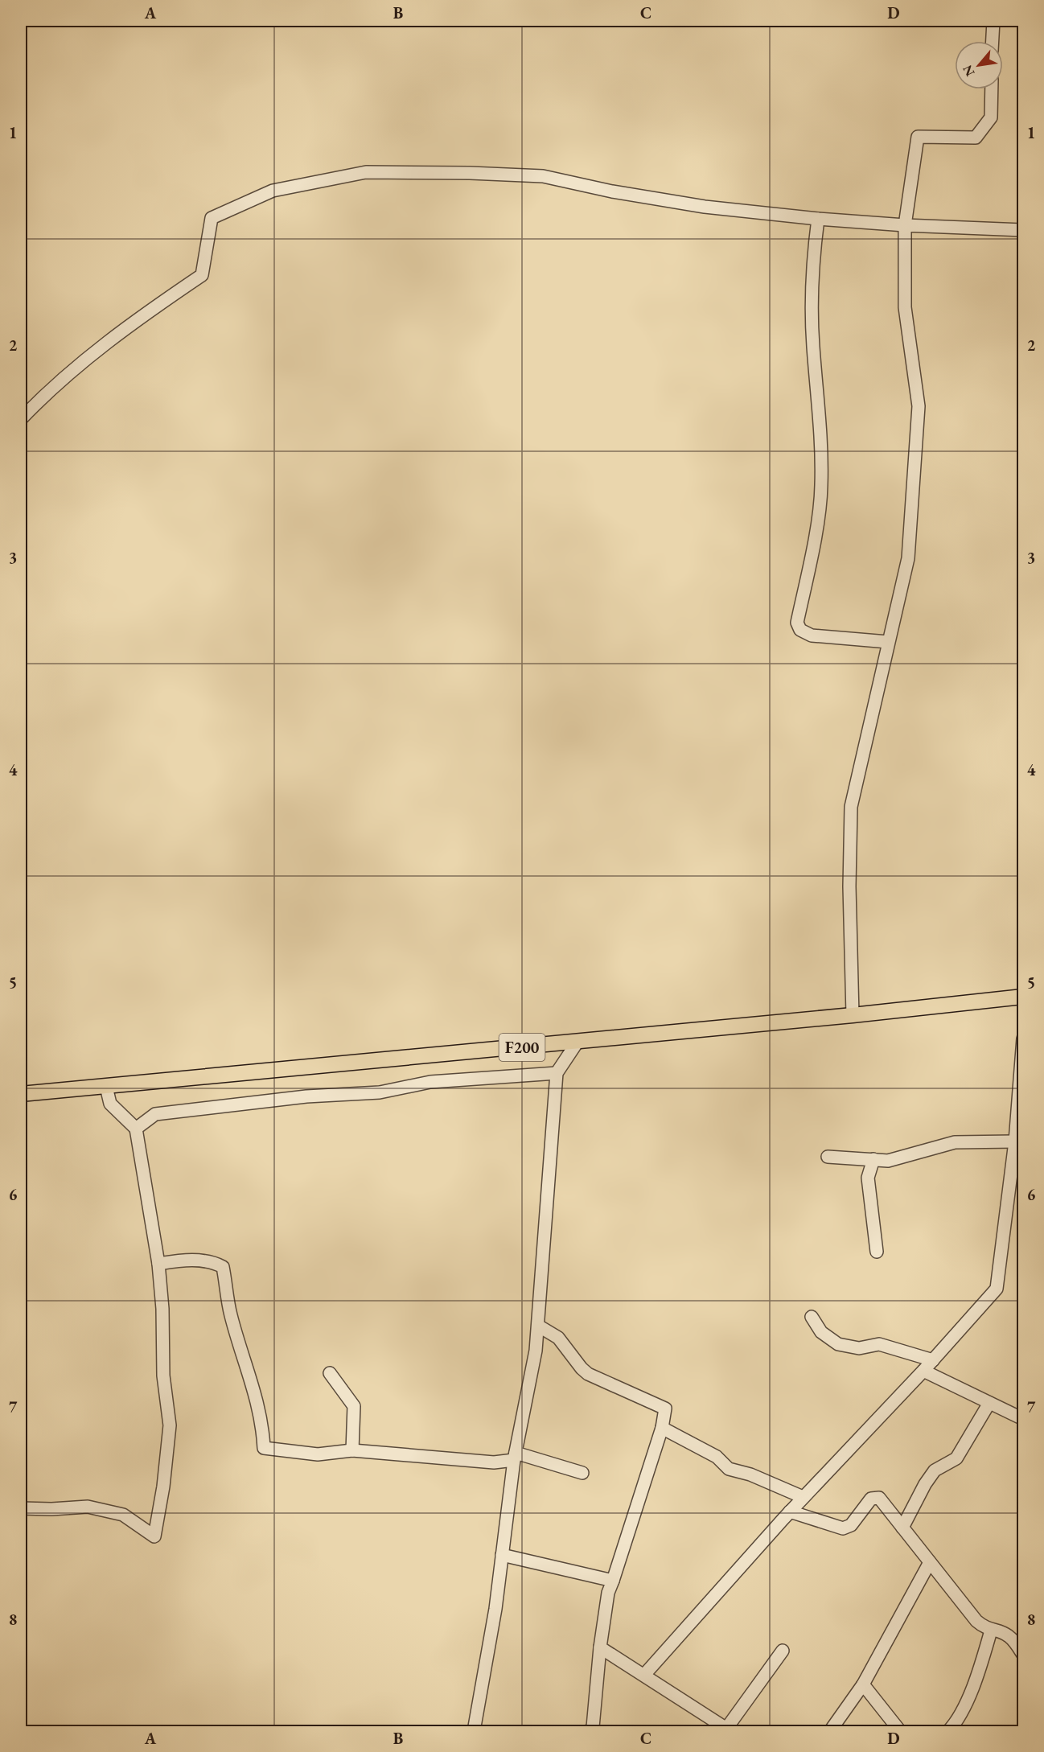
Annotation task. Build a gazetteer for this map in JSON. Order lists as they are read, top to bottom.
{
  "streets": {
    "main road": ["F200"]
  },
  "north": "bottom left",
  "grid": {
    "columns": [
      "A",
      "B",
      "C",
      "D"
    ],
    "rows": [
      "1",
      "2",
      "3",
      "4",
      "5",
      "6",
      "7",
      "8"
    ]
  }
}
